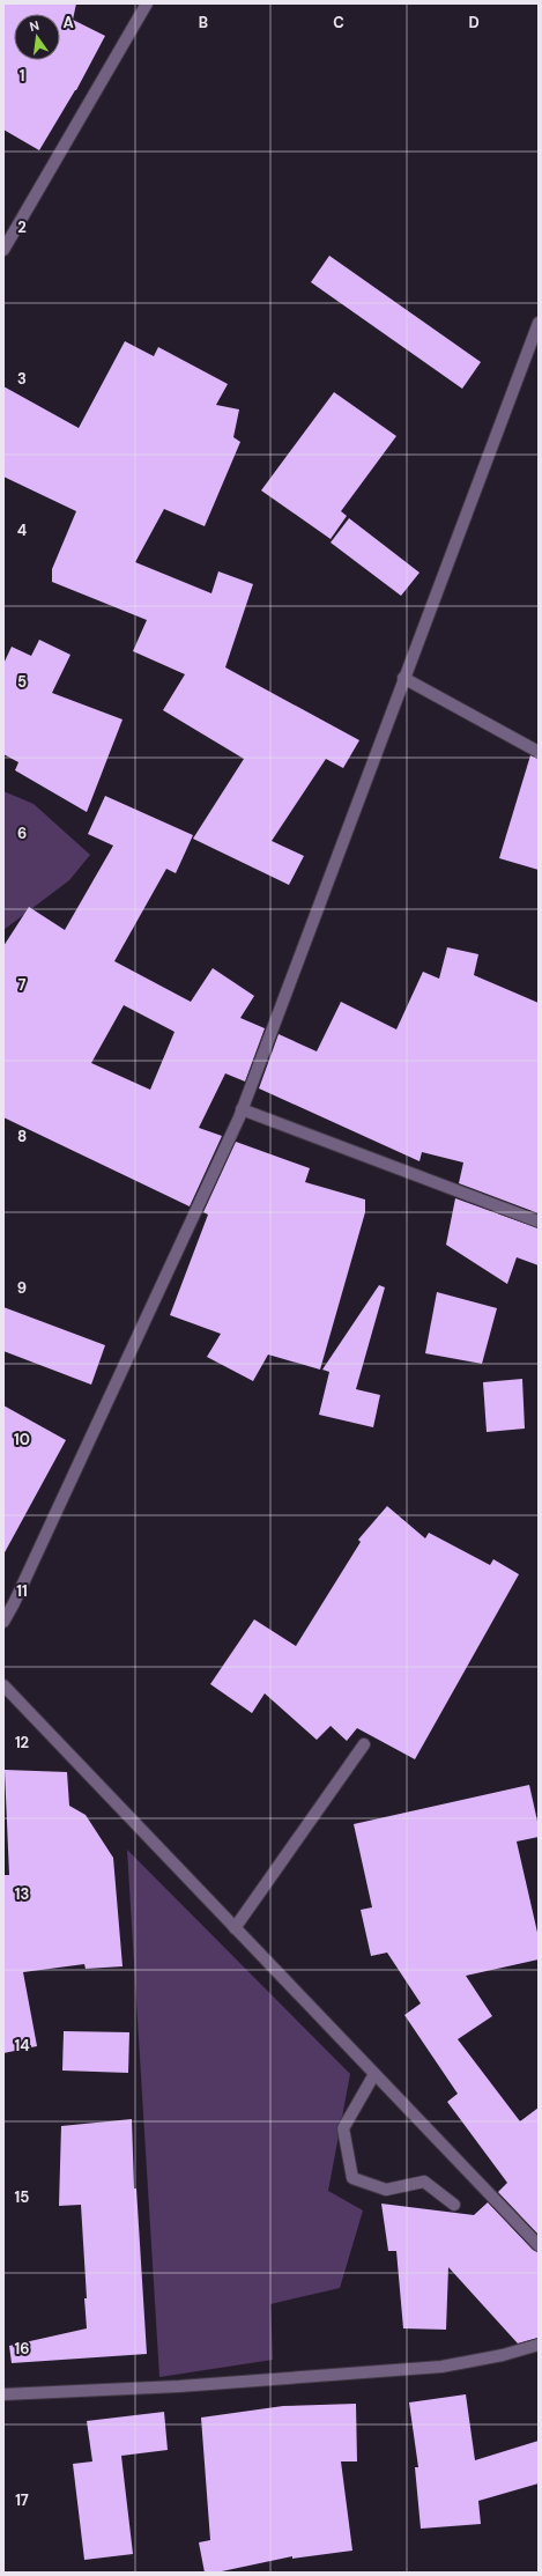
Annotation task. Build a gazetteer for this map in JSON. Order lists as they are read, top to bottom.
{
  "north": "top",
  "grid": {
    "columns": [
      "A",
      "B",
      "C",
      "D"
    ],
    "rows": [
      "1",
      "2",
      "3",
      "4",
      "5",
      "6",
      "7",
      "8",
      "9",
      "10",
      "11",
      "12",
      "13",
      "14",
      "15",
      "16",
      "17"
    ]
  }
}
